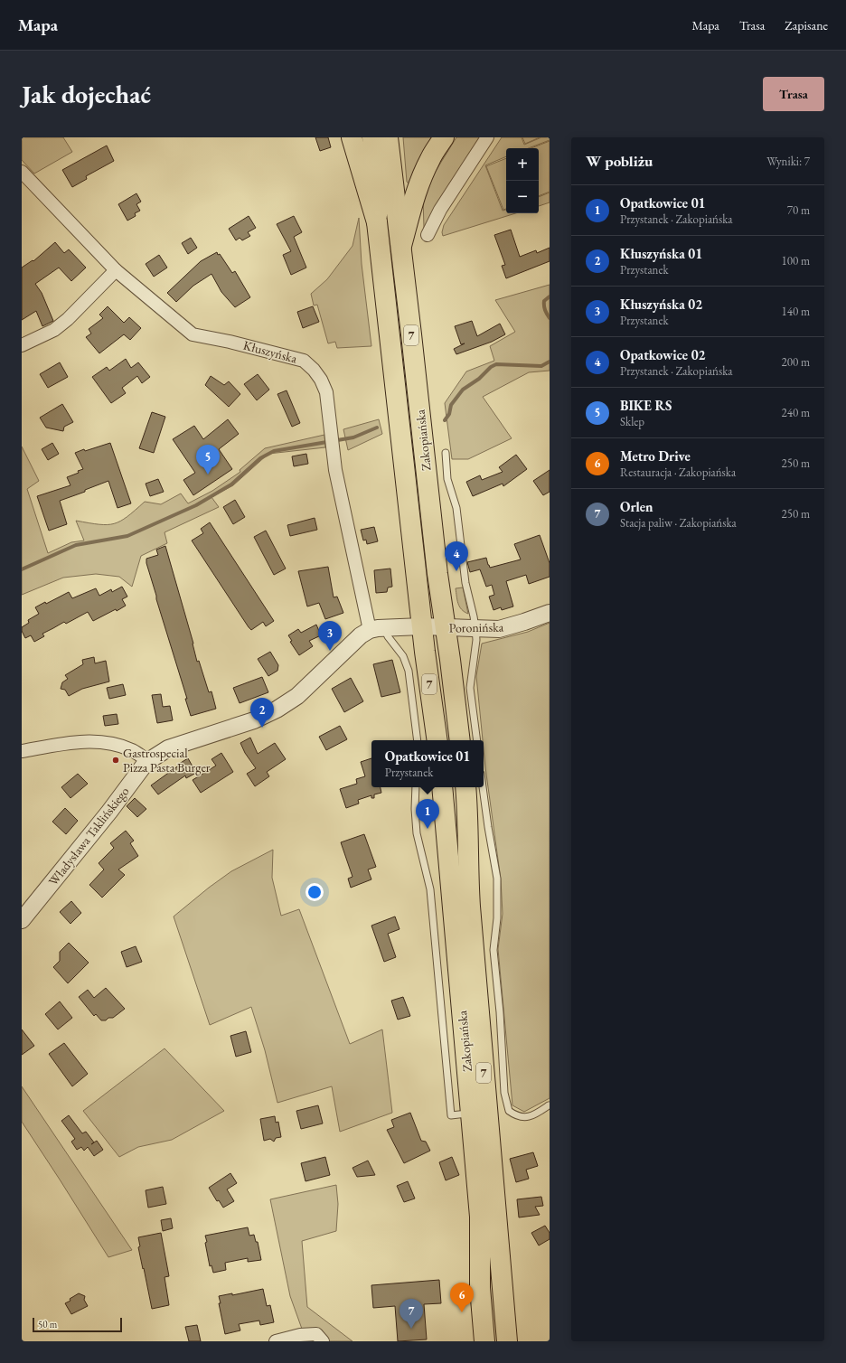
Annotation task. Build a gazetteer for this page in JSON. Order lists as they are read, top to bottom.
{
  "streets": {
    "main road": ["7", "Zakopiańska"],
    "street": ["Kłuszyńska", "Poronińska", "Władysława Taklińskiego"]
  },
  "crossings": [
    ["Kłuszyńska", "Władysława Taklińskiego"],
    ["Zakopiańska", "Poronińska"]
  ],
  "places": ["Gastrospecial Pizza Pasta Burger"],
  "scale_bar": "50 m",
  "page": {
    "header": "Mapa",
    "nav": ["Mapa", "Trasa", "Zapisane"],
    "buttons": "Trasa",
    "title": "Jak dojechać",
    "heading": ["W pobliżu", "Wyniki: 7"],
    "map_buttons": ["+", "−"],
    "list": [
      {
        "mark": "1",
        "name": "Opatkowice 01",
        "note": "Przystanek · Zakopiańska",
        "value": "70 m"
      },
      {
        "mark": "2",
        "name": "Kłuszyńska 01",
        "note": "Przystanek",
        "value": "100 m"
      },
      {
        "mark": "3",
        "name": "Kłuszyńska 02",
        "note": "Przystanek",
        "value": "140 m"
      },
      {
        "mark": "4",
        "name": "Opatkowice 02",
        "note": "Przystanek · Zakopiańska",
        "value": "200 m"
      },
      {
        "mark": "5",
        "name": "BIKE RS",
        "note": "Sklep",
        "value": "240 m"
      },
      {
        "mark": "6",
        "name": "Metro Drive",
        "note": "Restauracja · Zakopiańska",
        "value": "250 m"
      },
      {
        "mark": "7",
        "name": "Orlen",
        "note": "Stacja paliw · Zakopiańska",
        "value": "250 m"
      }
    ],
    "pins": [
      "5",
      "4",
      "3",
      "2",
      "1",
      "6",
      "7"
    ],
    "popup": ["Opatkowice 01", "Przystanek"],
    "scale": "50 m"
  }
}
